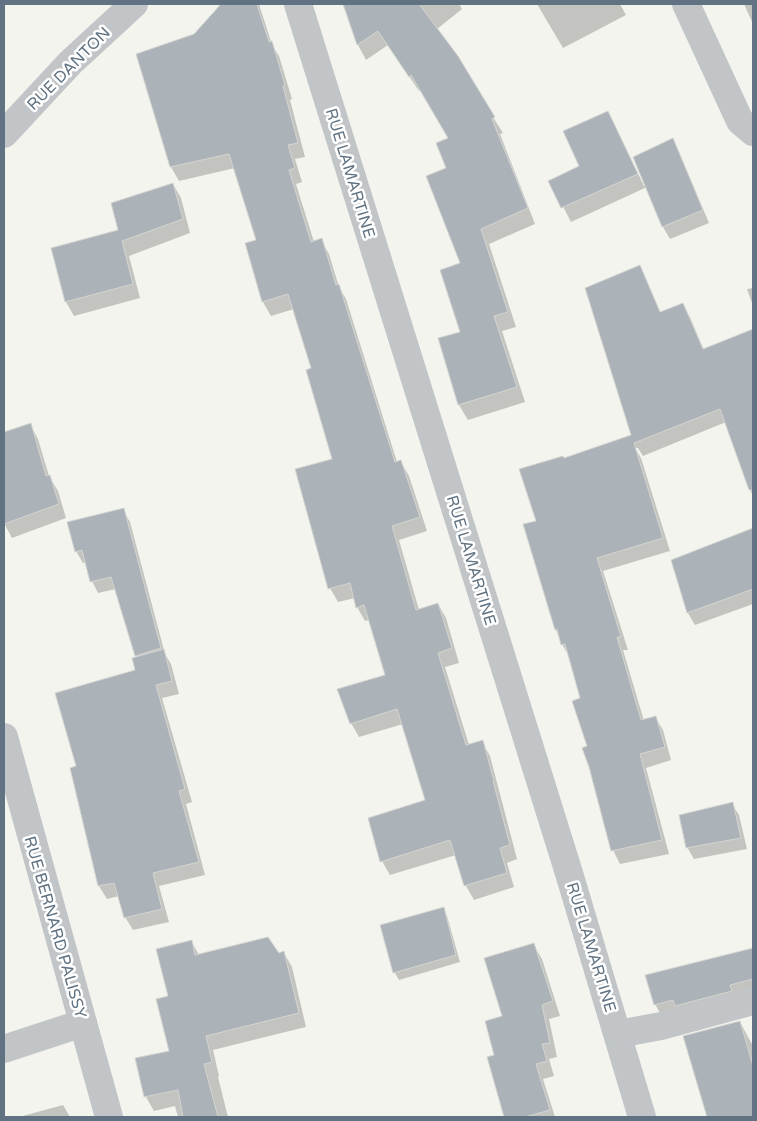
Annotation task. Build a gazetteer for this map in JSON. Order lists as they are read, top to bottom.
{
  "streets": {
    "street": ["RUE DANTON", "RUE LAMARTINE", "RUE BERNARD PALISSY"]
  }
}
